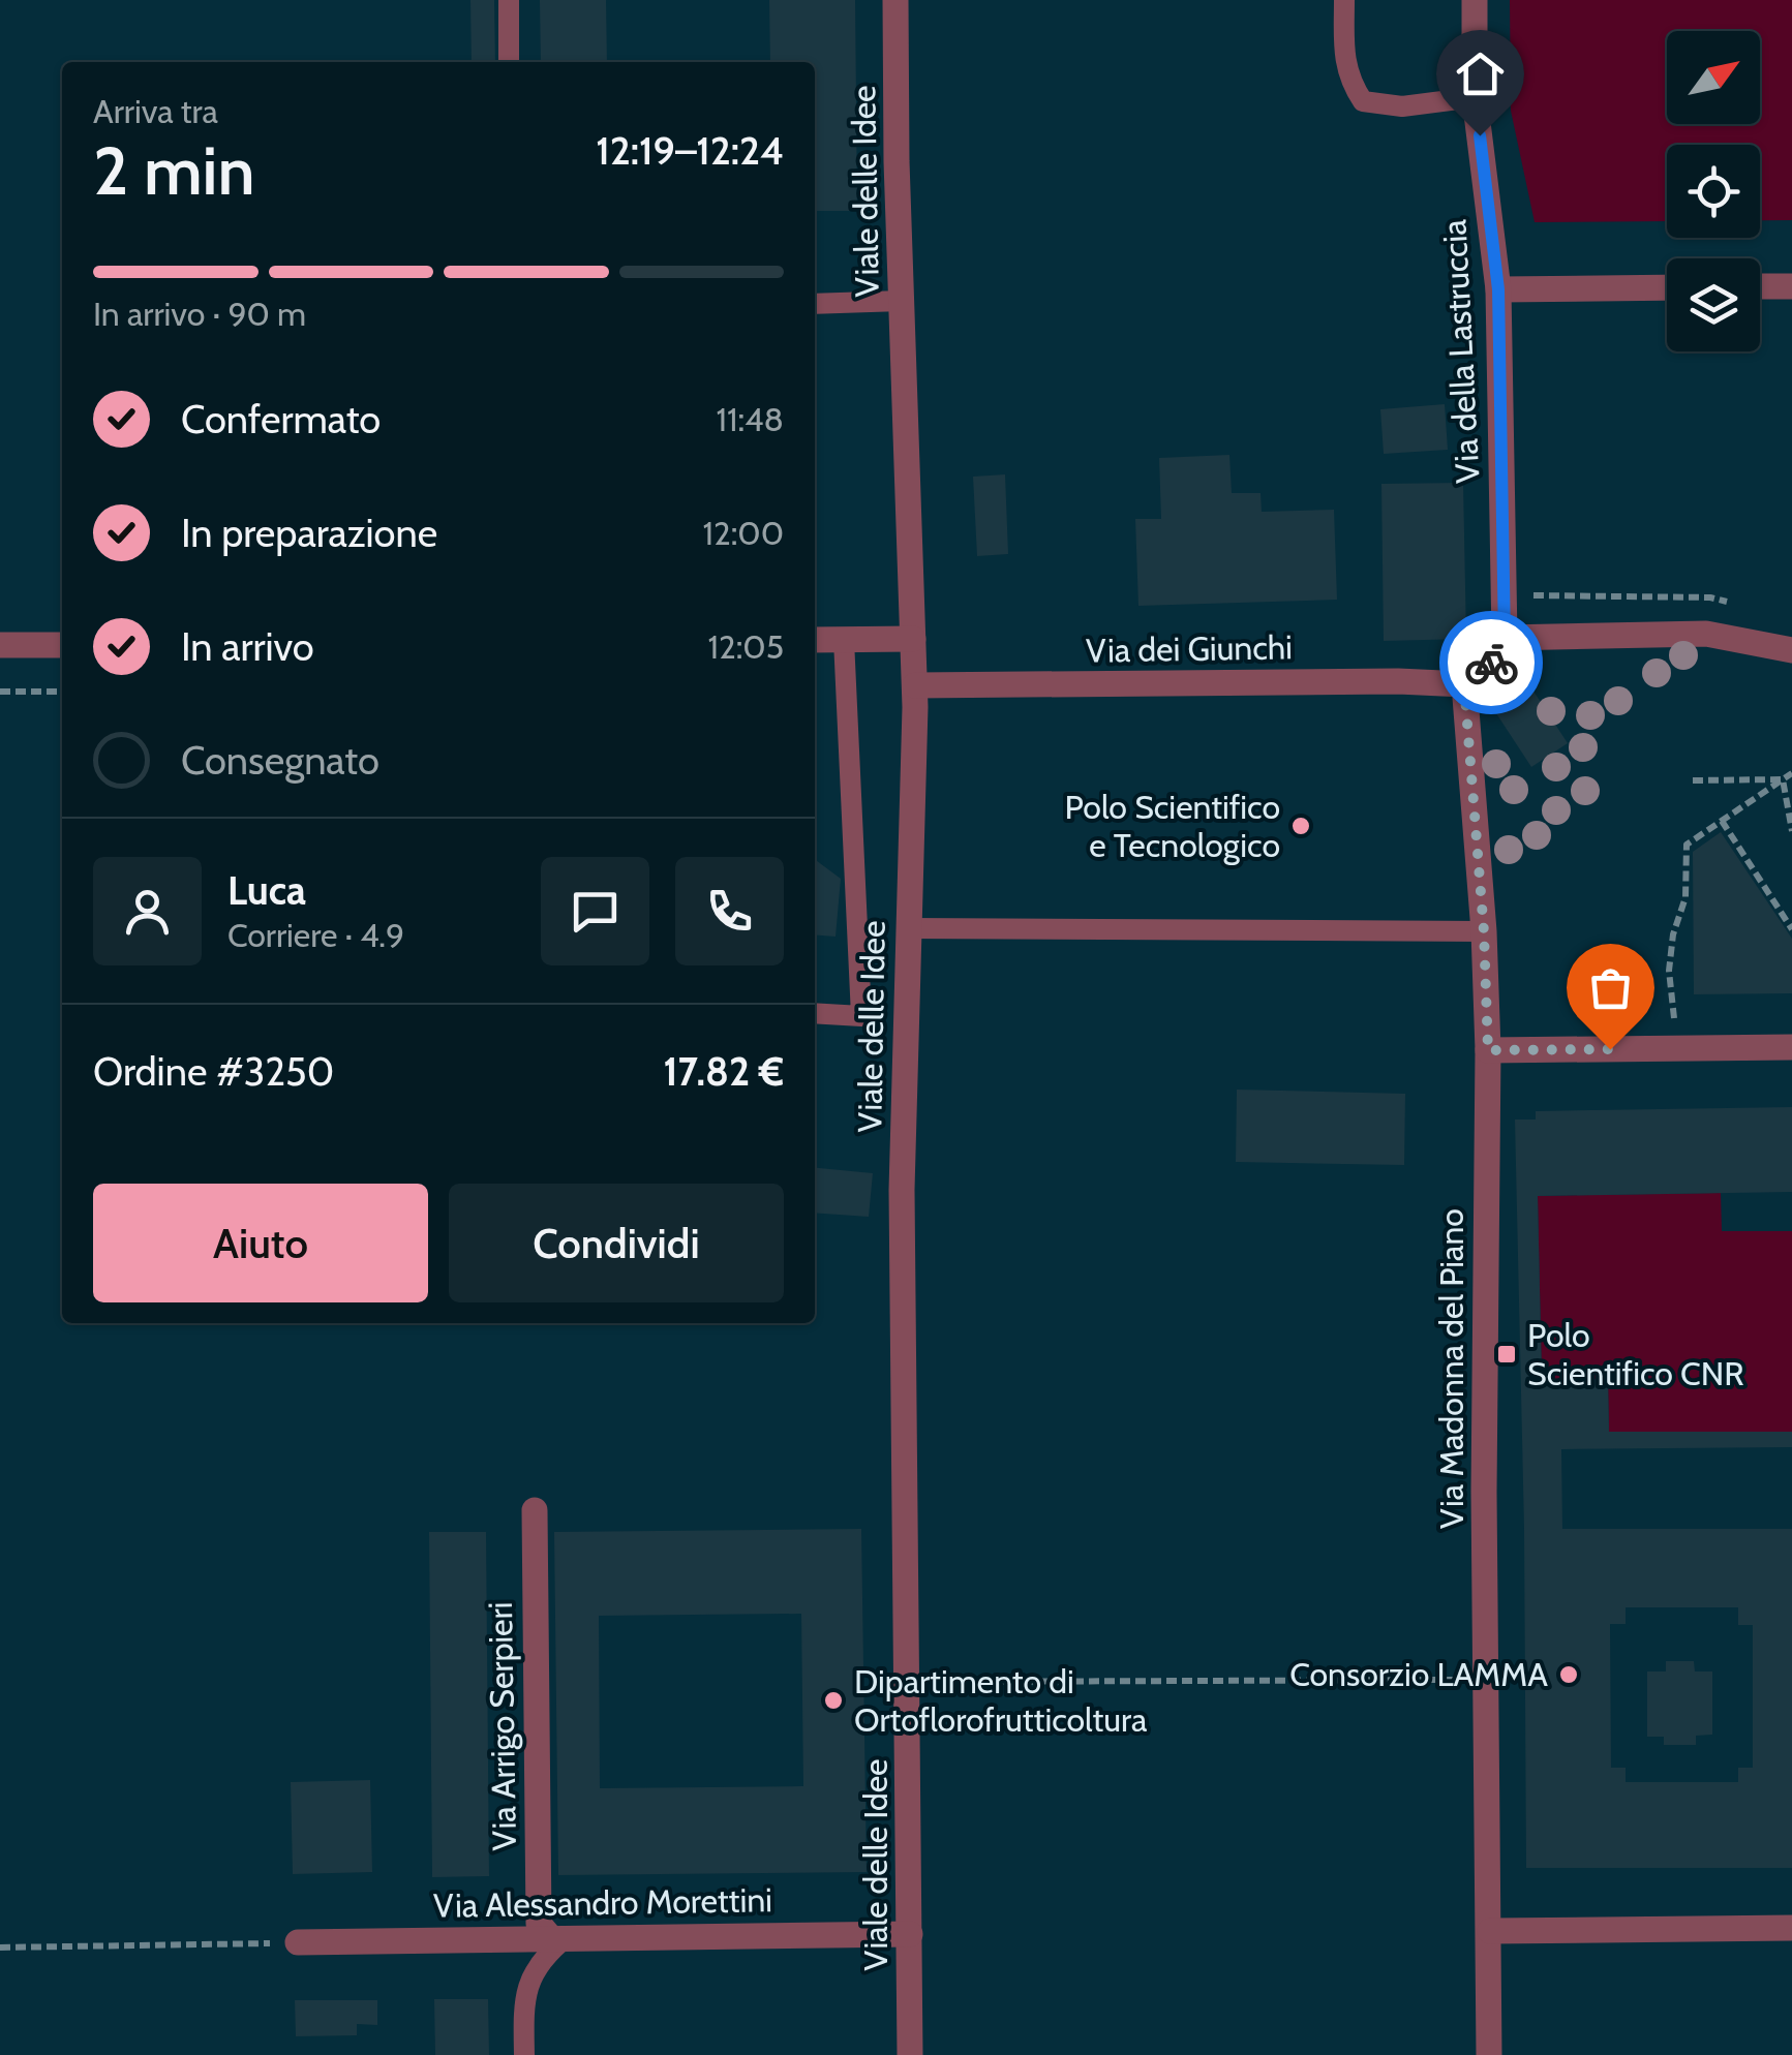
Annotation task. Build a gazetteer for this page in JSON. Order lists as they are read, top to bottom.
{
  "streets": {
    "street": [
      "Viale delle Idee",
      "Via della Lastruccia",
      "Via dei Giunchi",
      "Via Madonna del Piano",
      "Via Arrigo Serpieri",
      "Via Alessandro Morettini"
    ]
  },
  "crossings": [
    ["Viale delle Idee", "Via dei Giunchi"],
    ["Viale delle Idee", "Via Alessandro Morettini"],
    ["Via dei Giunchi", "Via Madonna del Piano"],
    ["Via Arrigo Serpieri", "Via Alessandro Morettini"]
  ],
  "places": {
    "other": ["Polo Scientifico e Tecnologico", "Consorzio LAMMA", "Dipartimento di Ortoflorofrutticoltura"],
    "transit": ["Polo Scientifico CNR"]
  },
  "north": "top right",
  "page": {
    "heading": ["2 min", "Arriva tra", "12:19–12:24"],
    "panel": [
      "Luca",
      "Corriere · 4.9",
      "Ordine #3250",
      "17.82 €"
    ],
    "bar": "In arrivo · 90 m",
    "list": [
      ["Confermato", "11:48"],
      ["In preparazione", "12:00"],
      ["In arrivo", "12:05"],
      "Consegnato"
    ],
    "buttons": ["Aiuto", "Condividi"]
  }
}
